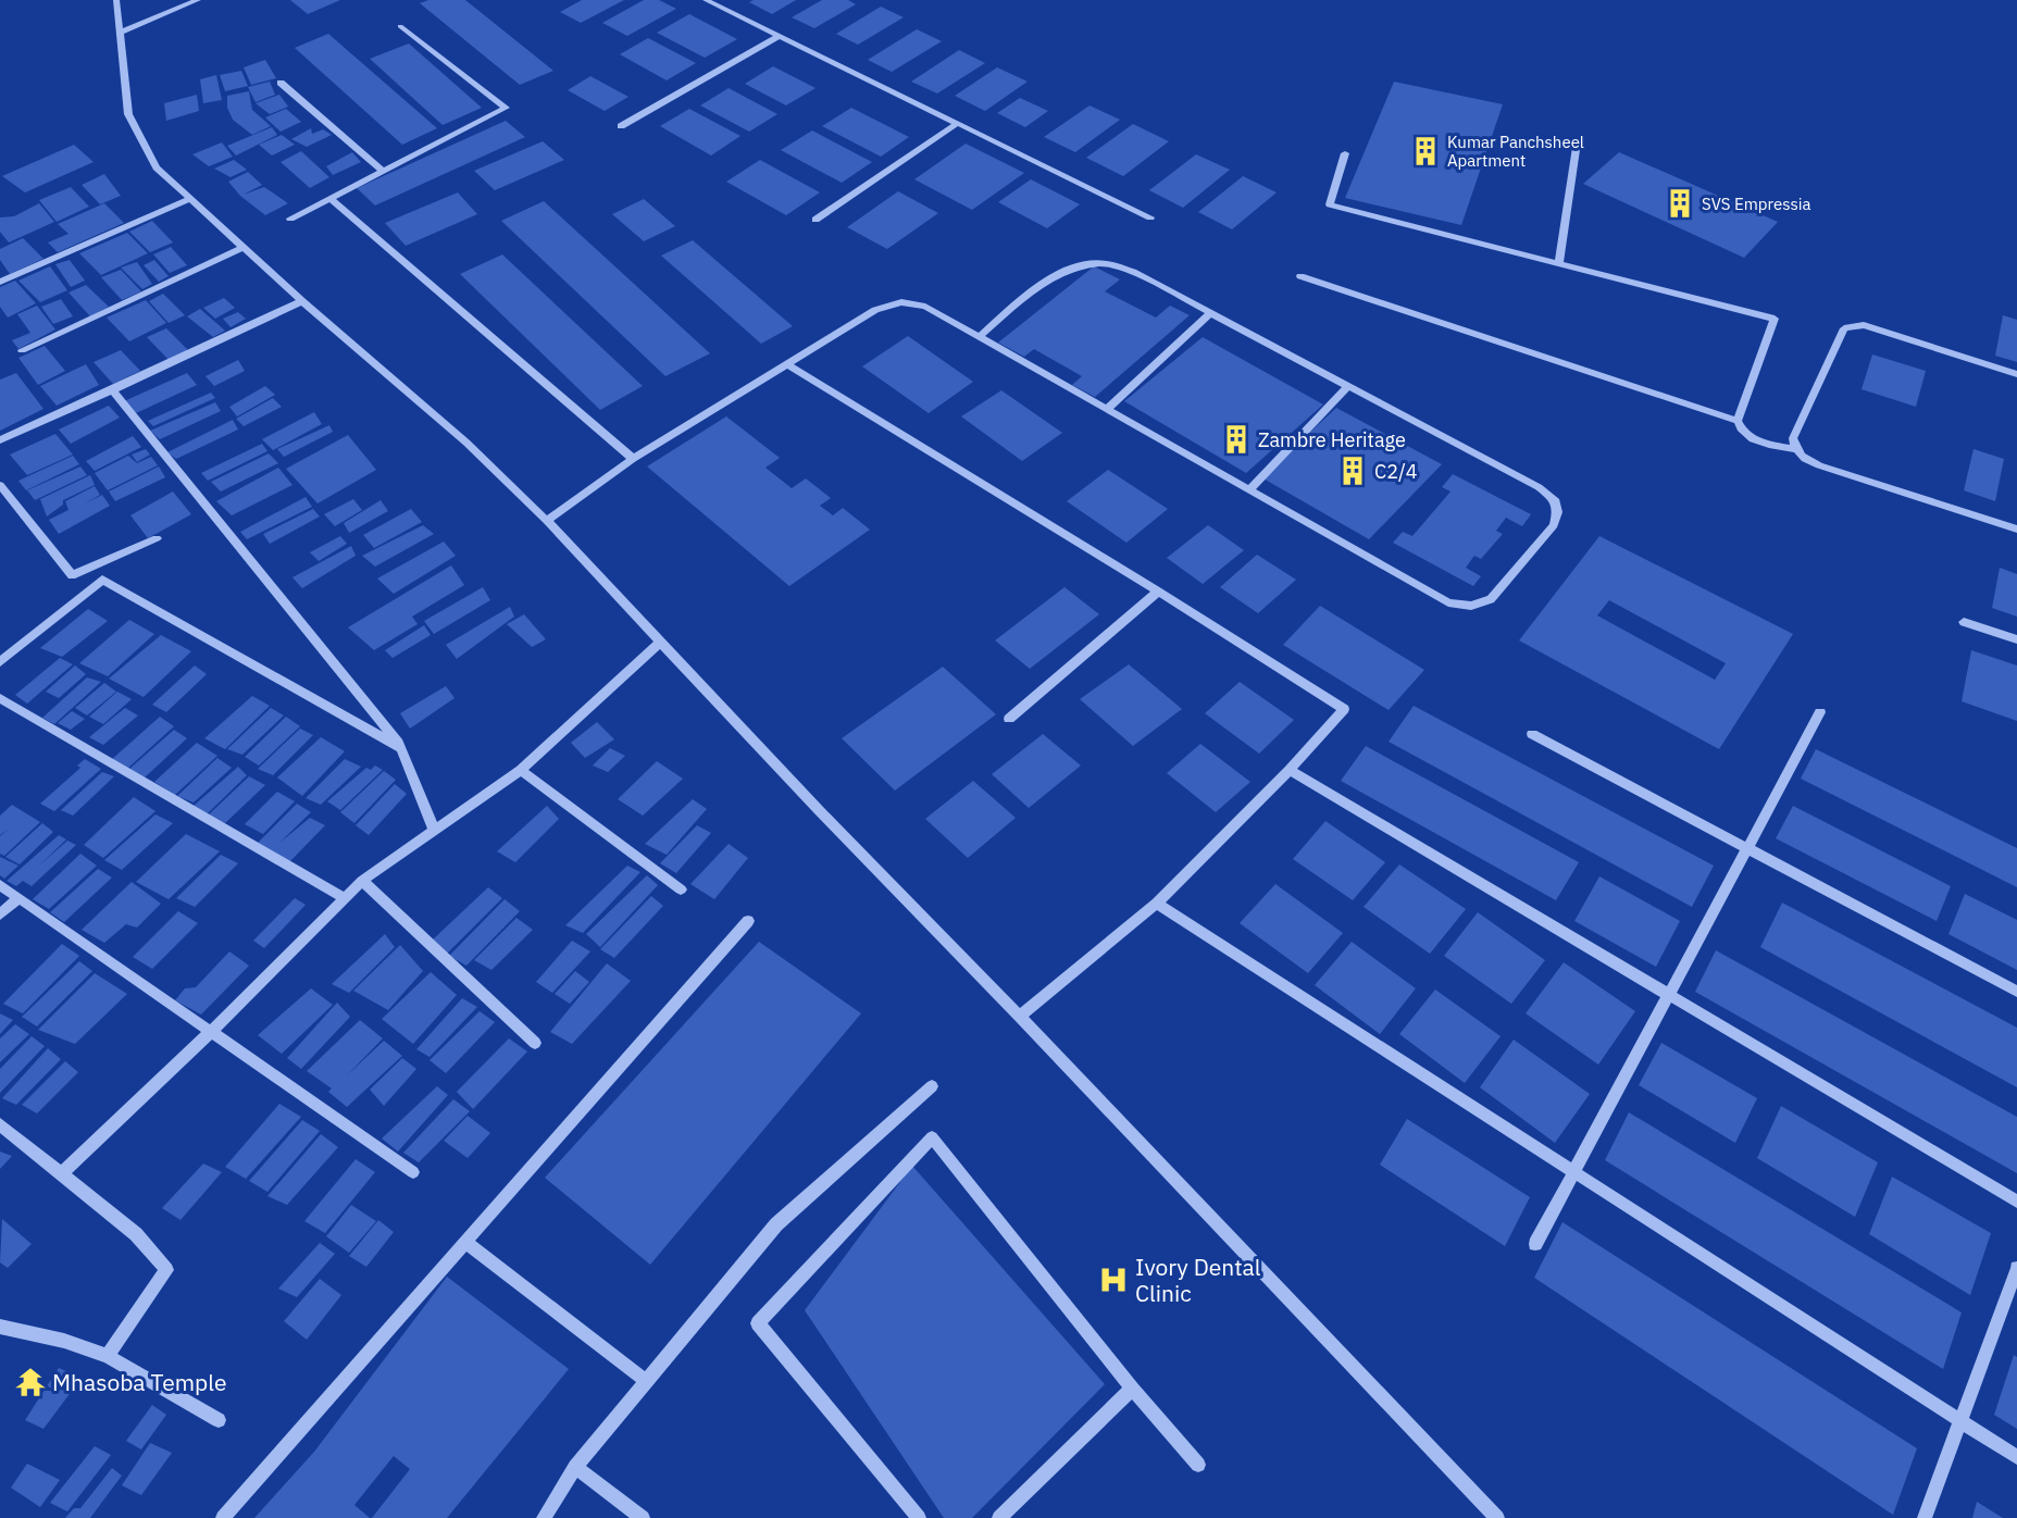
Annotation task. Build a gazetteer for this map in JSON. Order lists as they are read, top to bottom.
{
  "places": {
    "building": [
      "Kumar Panchsheel Apartment",
      "SVS Empressia",
      "Zambre Heritage",
      "C2/4"
    ],
    "hospital": ["Ivory Dental Clinic"],
    "temple": ["Mhasoba Temple"]
  }
}
